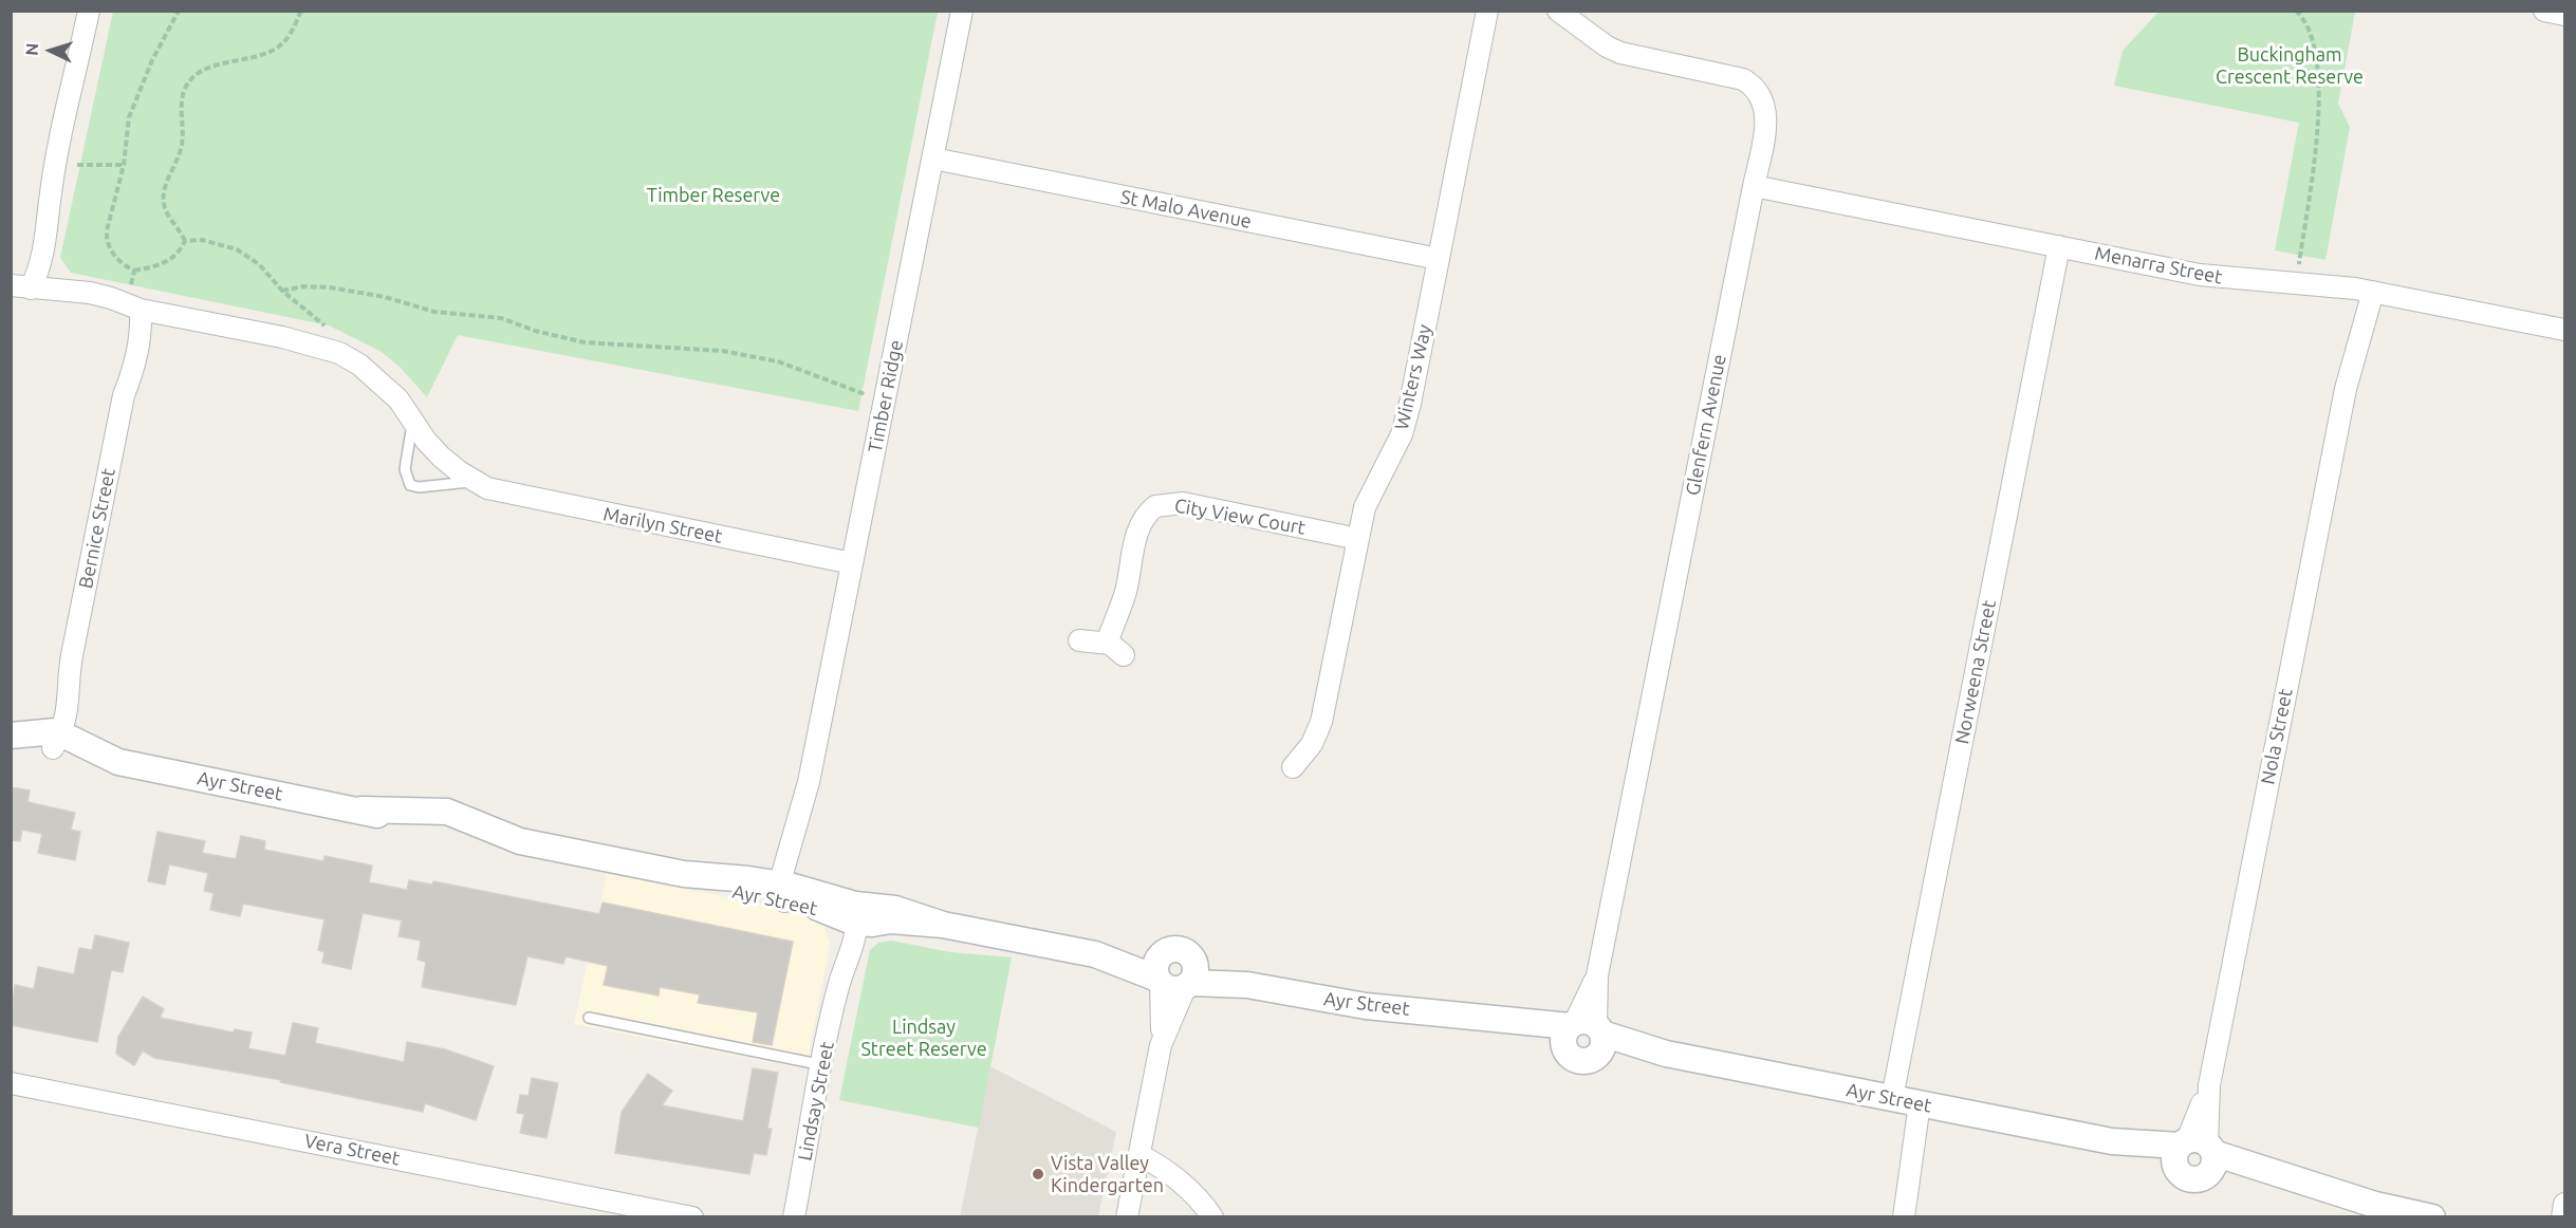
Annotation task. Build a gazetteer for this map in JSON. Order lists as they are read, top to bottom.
{
  "streets": {
    "street": [
      "St Malo Avenue",
      "Menarra Street",
      "Winters Way",
      "Timber Ridge",
      "Glenfern Avenue",
      "City View Court",
      "Marilyn Street",
      "Bernice Street",
      "Norweena Street",
      "Nola Street",
      "Ayr Street",
      "Lindsay Street",
      "Vera Street"
    ]
  },
  "crossings": [
    ["St Malo Avenue", "Winters Way"],
    ["St Malo Avenue", "Timber Ridge"],
    ["Menarra Street", "Glenfern Avenue"],
    ["Menarra Street", "Norweena Street"],
    ["Menarra Street", "Nola Street"],
    ["Winters Way", "City View Court"],
    ["Timber Ridge", "Marilyn Street"],
    ["Timber Ridge", "Ayr Street"],
    ["Glenfern Avenue", "Ayr Street"],
    ["Marilyn Street", "Bernice Street"],
    ["Bernice Street", "Ayr Street"],
    ["Norweena Street", "Ayr Street"],
    ["Nola Street", "Ayr Street"],
    ["Ayr Street", "Lindsay Street"]
  ],
  "parks": ["Buckingham Crescent Reserve", "Timber Reserve", "Lindsay Street Reserve"],
  "places": ["Vista Valley Kindergarten"],
  "north": "left"
}
